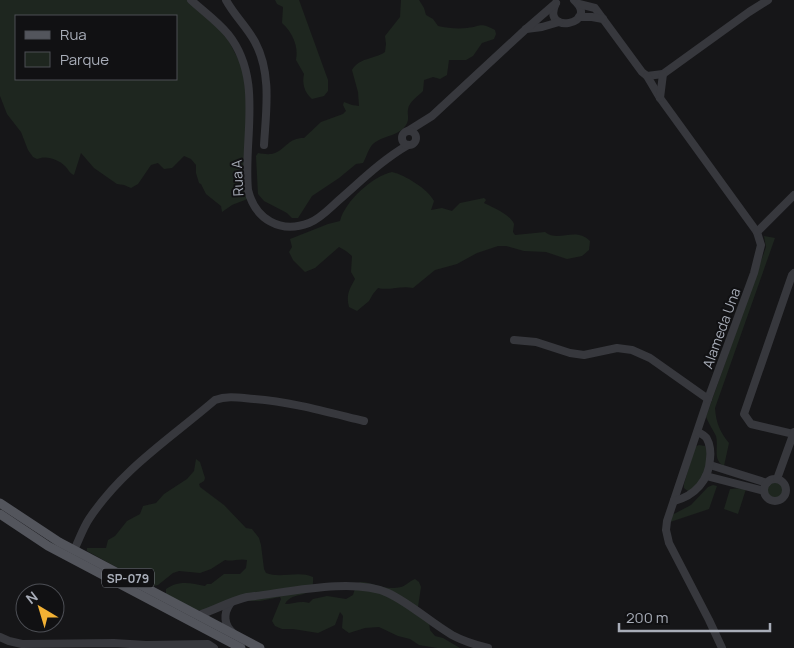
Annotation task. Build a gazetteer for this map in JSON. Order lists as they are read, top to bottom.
{
  "streets": {
    "main road": ["SP-079"],
    "street": ["Rua A", "Alameda Una"]
  },
  "legend": ["Rua", "Parque"],
  "scale_bar": "200 m",
  "north": "top left"
}
